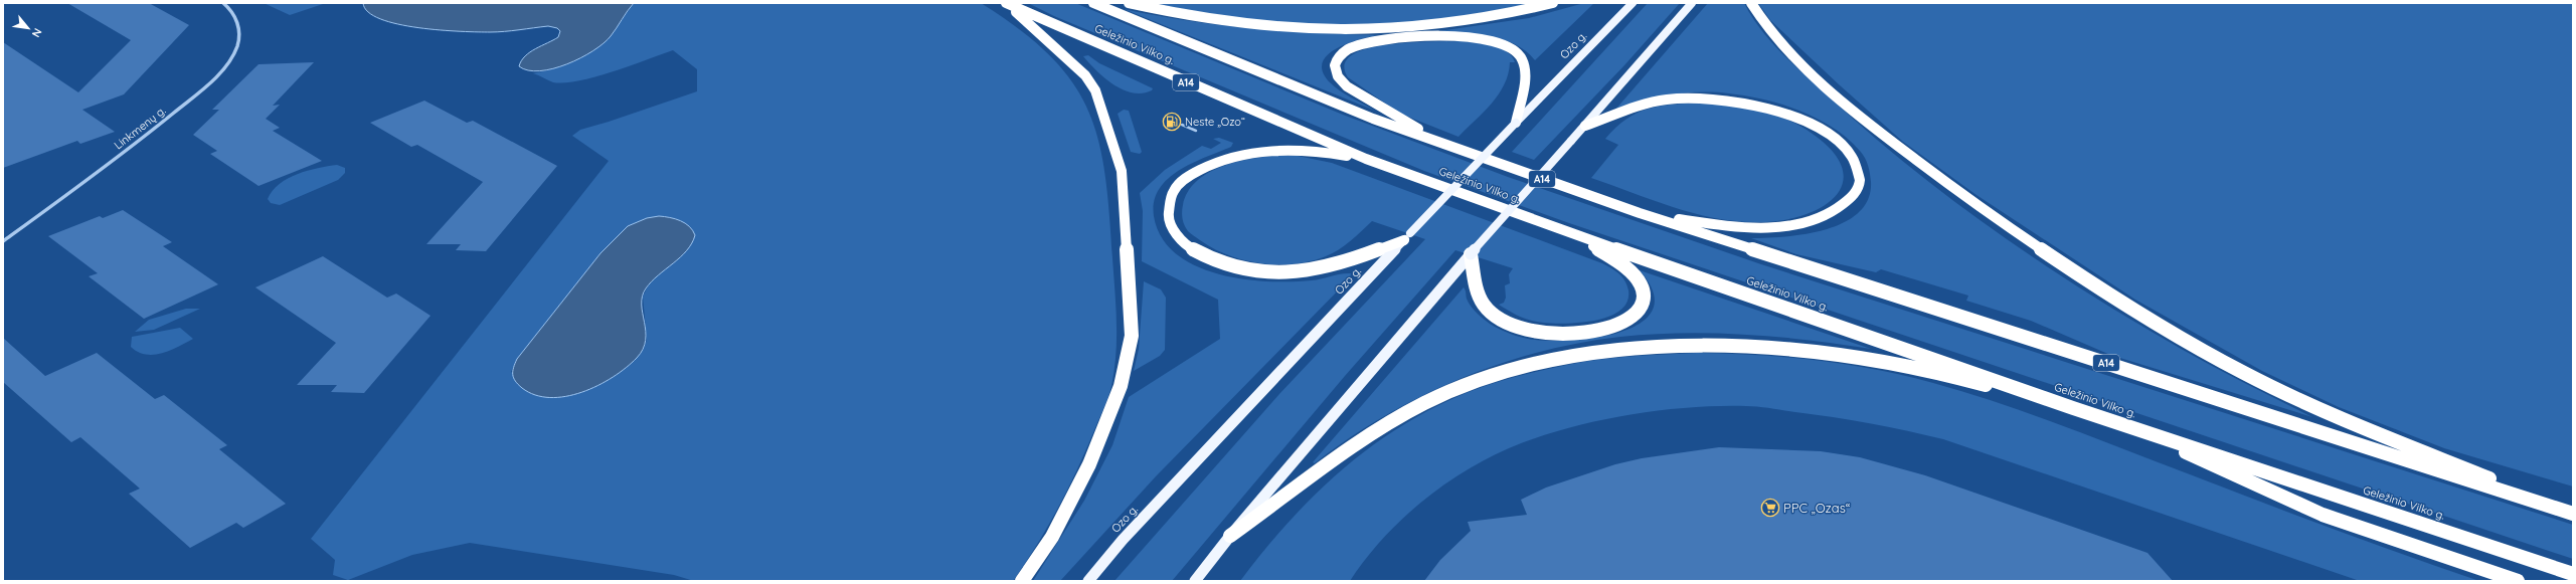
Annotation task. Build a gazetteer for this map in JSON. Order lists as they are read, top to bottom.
{
  "streets": {
    "highway": ["Geležinio Vilko g.", "A14"],
    "main road": ["Ozo g."],
    "street": ["Linkmenų g."]
  },
  "places": {
    "fuel station": ["Neste „Ozo“"],
    "supermarket": ["PPC „Ozas“"]
  },
  "north": "bottom right"
}
